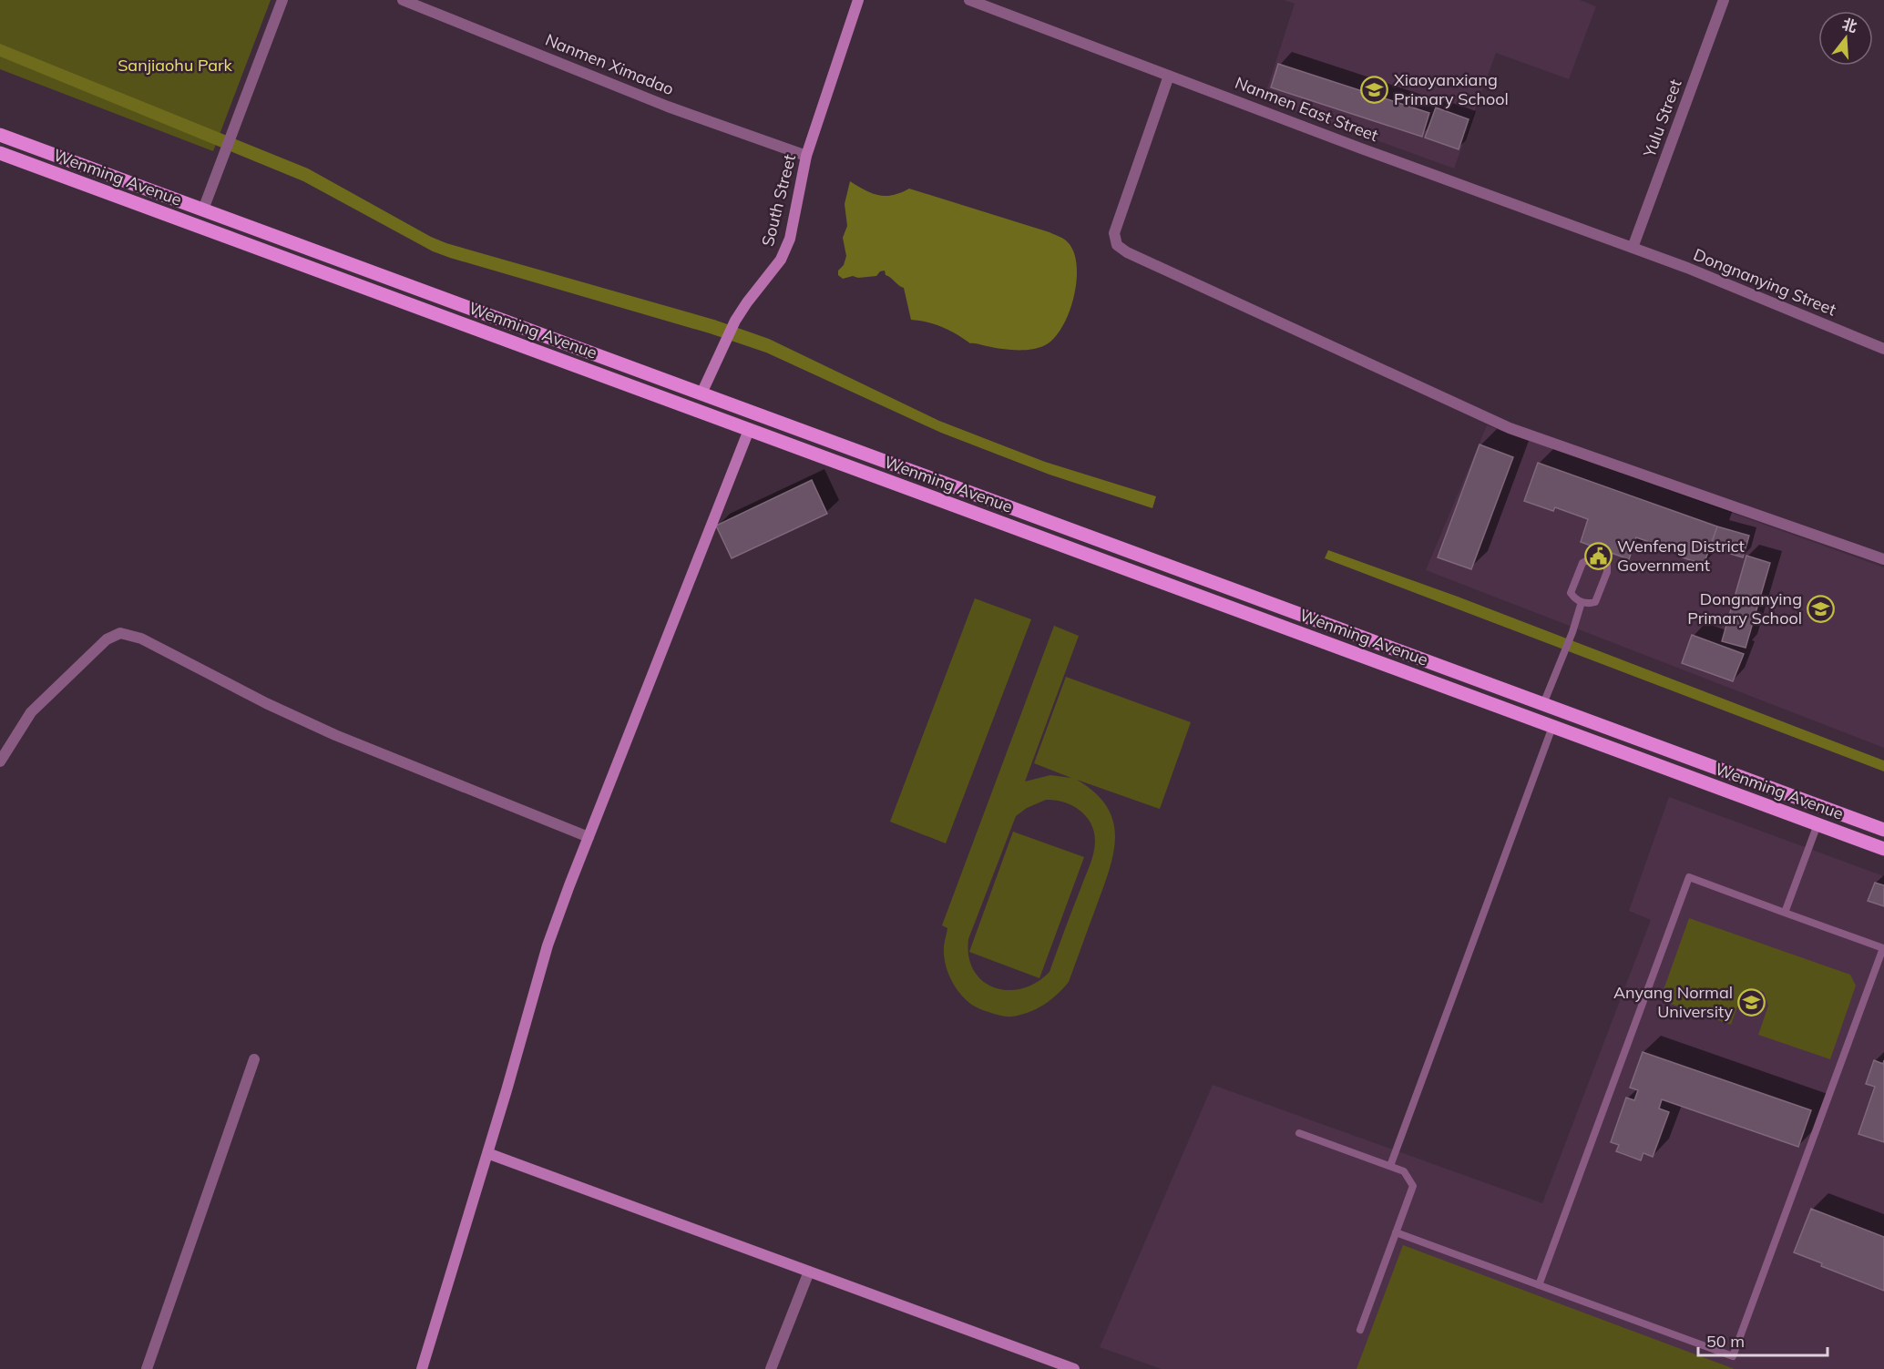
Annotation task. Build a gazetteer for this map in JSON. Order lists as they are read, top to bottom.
{
  "streets": {
    "main road": ["Wenming Avenue"],
    "street": [
      "Nanmen Ximadao",
      "Nanmen East Street",
      "Yulu Street",
      "South Street",
      "Dongnanying Street"
    ]
  },
  "crossings": [
    ["Nanmen Ximadao", "South Street"],
    ["Nanmen East Street", "Yulu Street"],
    ["Nanmen East Street", "Dongnanying Street"],
    ["Yulu Street", "Dongnanying Street"],
    ["Wenming Avenue", "South Street"]
  ],
  "parks": ["Sanjiaohu Park"],
  "places": {
    "school or university": ["Xiaoyanxiang Primary School", "Dongnanying Primary School", "Anyang Normal University"],
    "public building": ["Wenfeng District Government"]
  },
  "scale_bar": "50 m",
  "north": "top"
}
